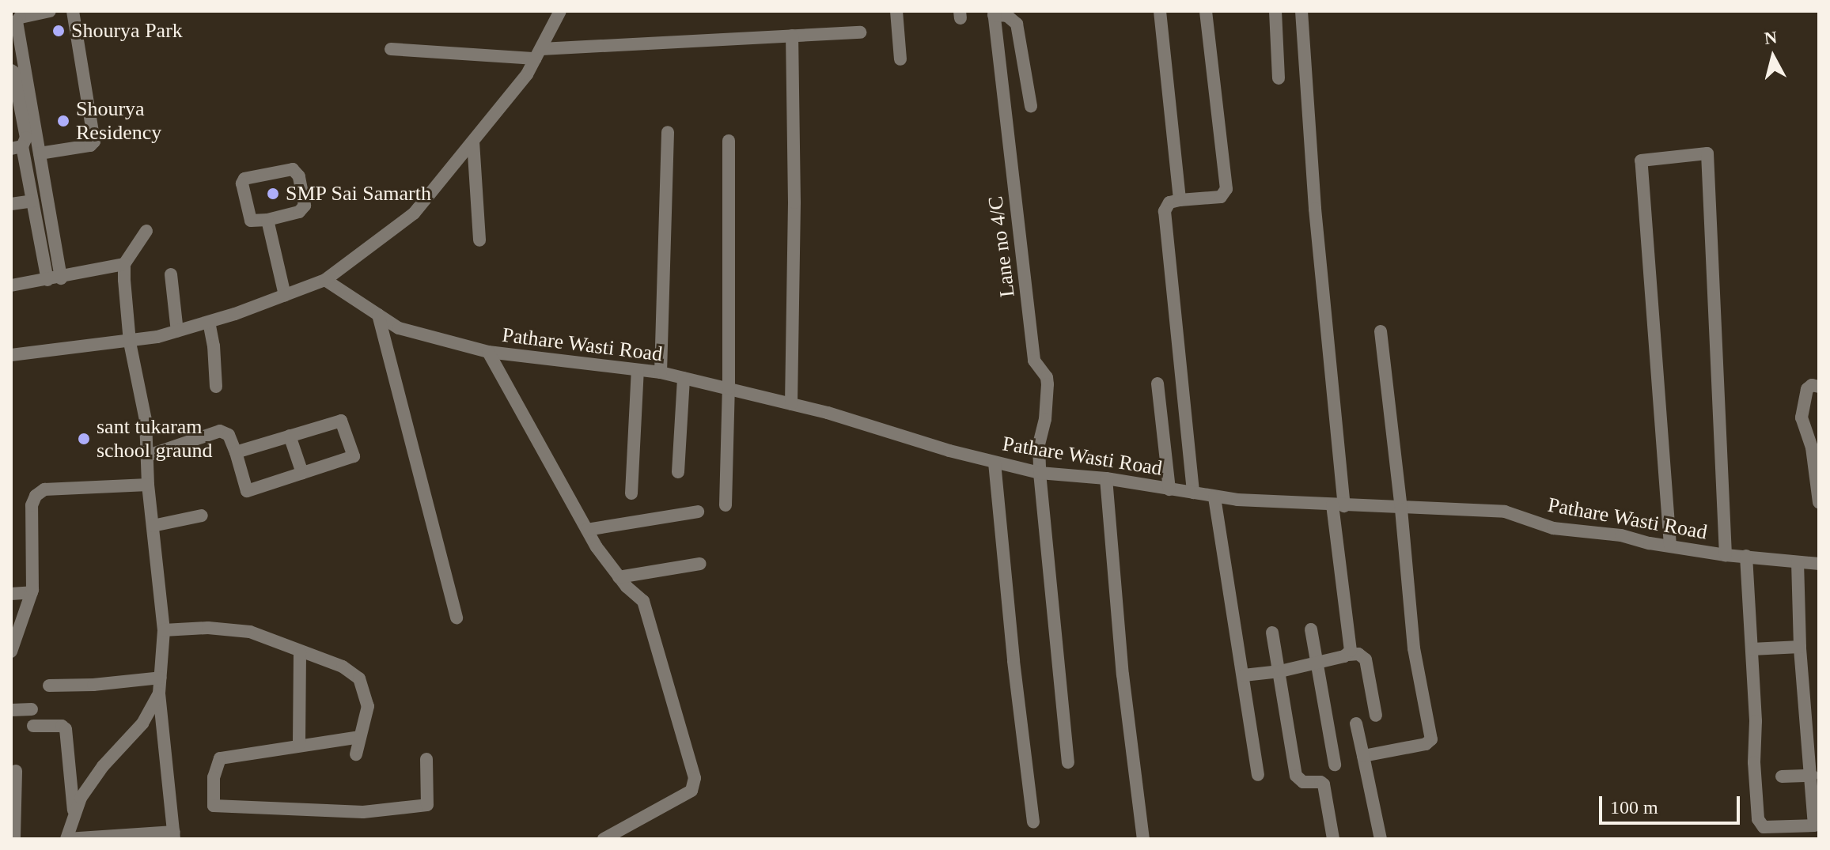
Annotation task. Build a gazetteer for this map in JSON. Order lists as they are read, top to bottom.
{
  "streets": {
    "street": ["Lane no 4/C", "Pathare Wasti Road"]
  },
  "crossings": [
    ["Lane no 4/C", "Pathare Wasti Road"]
  ],
  "places": [
    "Shourya Park",
    "Shourya Residency",
    "SMP Sai Samarth",
    "sant tukaram school graund"
  ],
  "scale_bar": "100 m",
  "north": "top"
}
